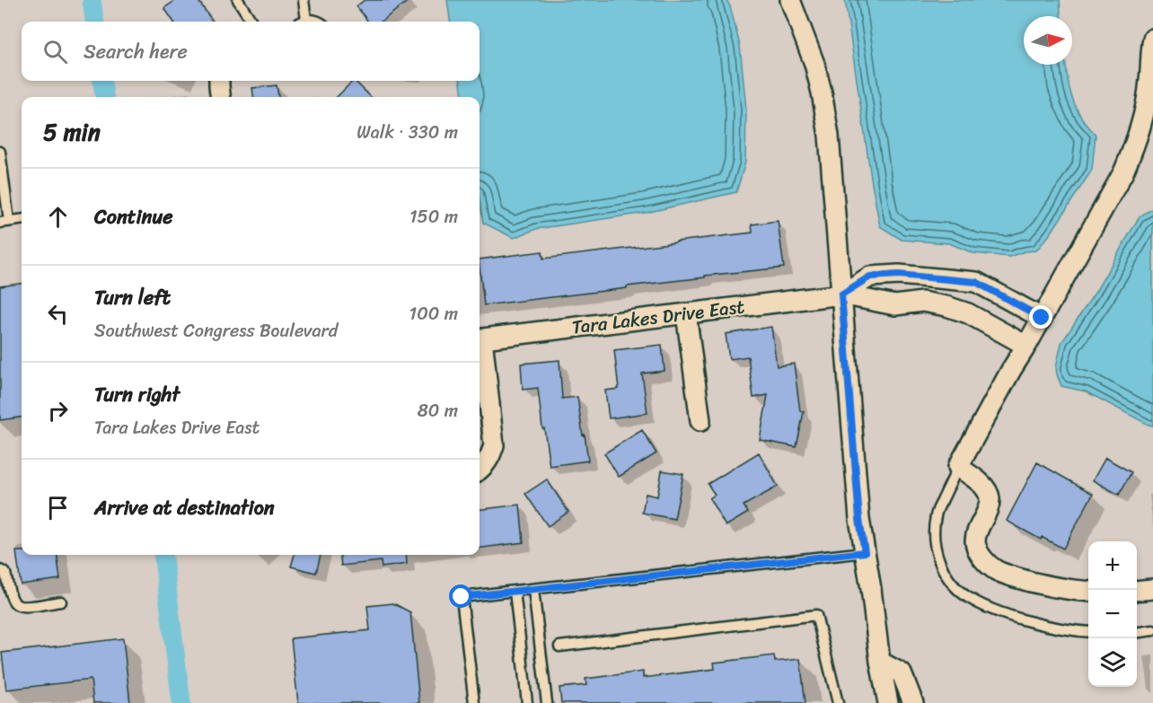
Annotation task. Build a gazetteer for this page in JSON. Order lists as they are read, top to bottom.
{
  "streets": {
    "street": ["Tara Lakes Drive East"]
  },
  "north": "right",
  "page": {
    "search": "Search here",
    "heading": ["5 min", "Walk · 330 m"],
    "list": [
      ["Continue", "150 m"],
      ["Turn left", "Southwest Congress Boulevard", "100 m"],
      ["Turn right", "Tara Lakes Drive East", "80 m"],
      "Arrive at destination"
    ],
    "map_buttons": ["+", "−"]
  }
}
